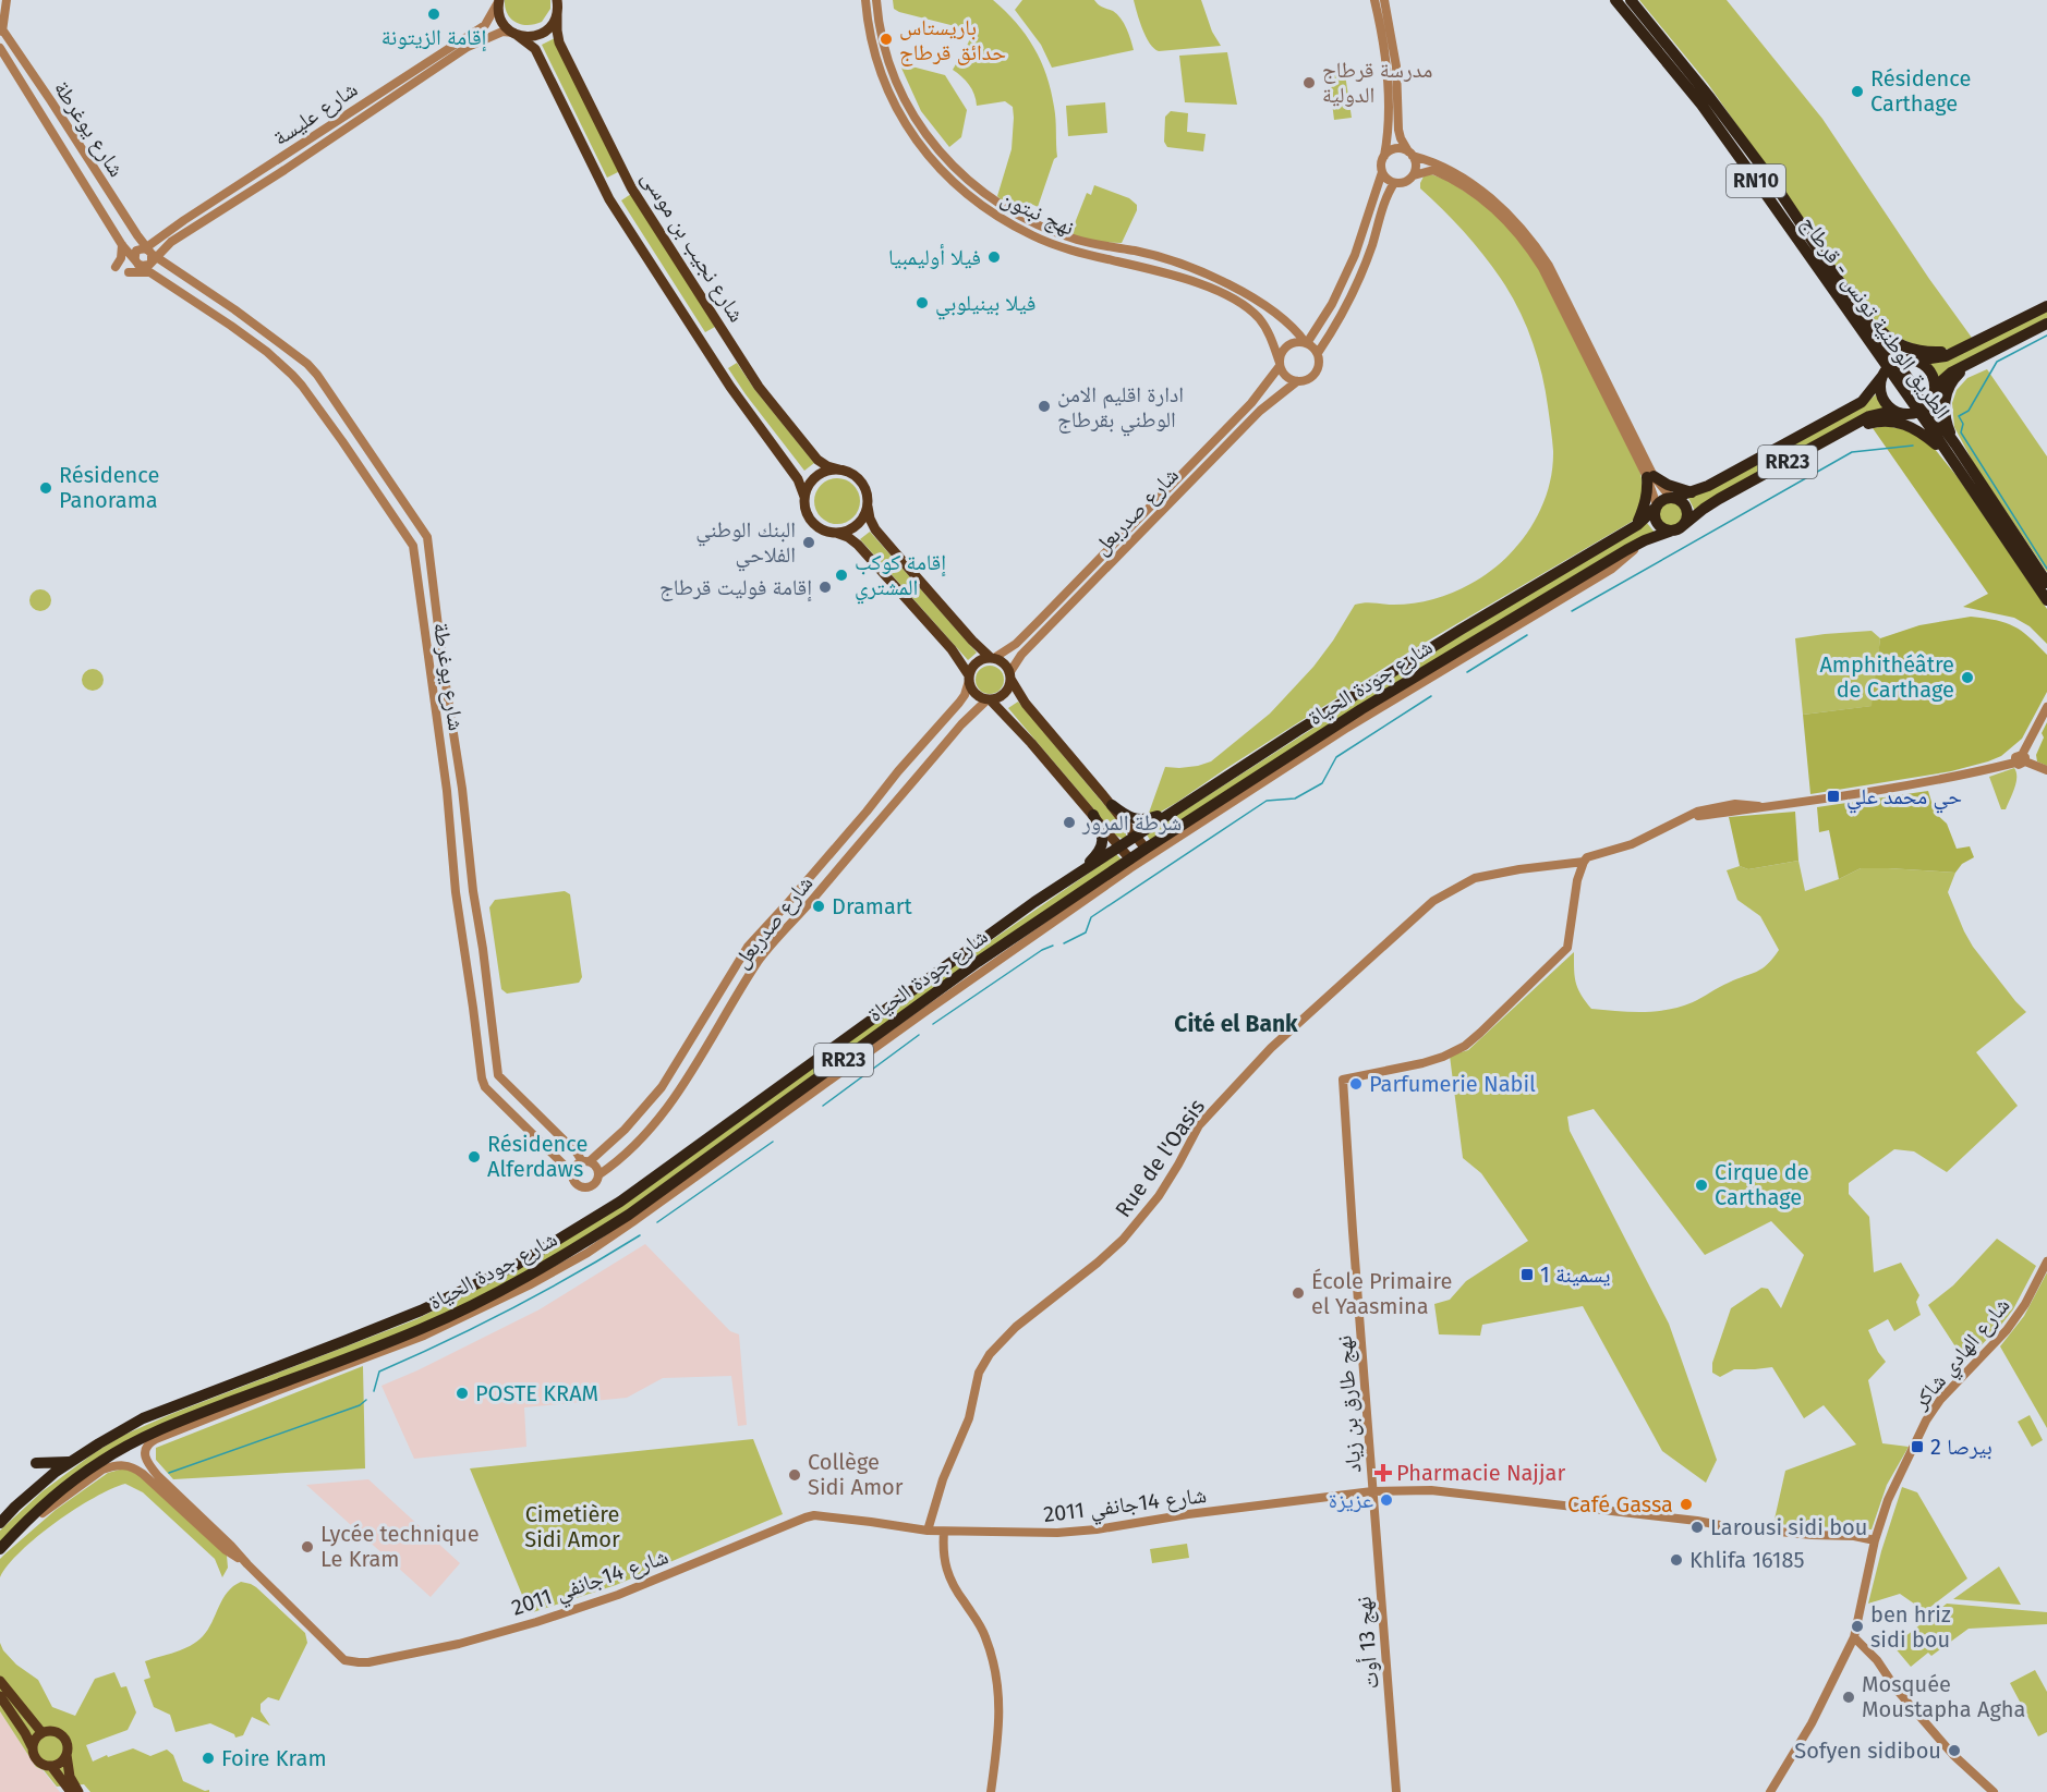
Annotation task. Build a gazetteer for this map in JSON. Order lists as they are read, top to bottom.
{
  "streets": {
    "highway": [
      "RN10",
      "الطريق الوطنية تونس - قرطاج",
      "RR23",
      "شارع جودة الحياة"
    ],
    "main road": ["شارع نجيب بن موسى"],
    "street": [
      "شارع عليسة",
      "شارع يوغرطة",
      "نهج نبتون",
      "شارع صدربعل",
      "Rue de l'Oasis",
      "شارع الهادي شاكر",
      "نهج طارق بن زياد",
      "شارع 14جانفي 2011",
      "نهج 13 أوت"
    ]
  },
  "crossings": [
    ["شارع عليسة", "شارع يوغرطة"],
    ["شارع يوغرطة", "شارع صدربعل"],
    ["RN10", "الطريق الوطنية تونس - قرطاج"],
    ["RN10", "شارع جودة الحياة"],
    ["نهج نبتون", "شارع صدربعل"],
    ["الطريق الوطنية تونس - قرطاج", "شارع جودة الحياة"],
    ["Rue de l'Oasis", "نهج طارق بن زياد"],
    ["Rue de l'Oasis", "شارع 14جانفي 2011"],
    ["شارع الهادي شاكر", "شارع 14جانفي 2011"],
    ["نهج طارق بن زياد", "شارع 14جانفي 2011"],
    ["نهج طارق بن زياد", "نهج 13 أوت"],
    ["شارع 14جانفي 2011", "نهج 13 أوت"]
  ],
  "districts": ["Cité el Bank"],
  "parks": ["Cimetière Sidi Amor"],
  "places": {
    "other": [
      "إقامة الزيتونة",
      "باريستاس حدائق قرطاج",
      "مدرسة قرطاج الدولية",
      "Résidence Carthage",
      "فيلا أوليمبيا",
      "فيلا بينيلوبي",
      "ادارة اقليم الامن الوطني بقرطاج",
      "Résidence Panorama",
      "البنك الوطني الفلاحي",
      "إقامة كوكب المشتري",
      "إقامة فوليت قرطاج",
      "Amphithéâtre de Carthage",
      "شرطة المرور",
      "Dramart",
      "Parfumerie Nabil",
      "Résidence Alferdaws",
      "Cirque de Carthage",
      "École Primaire el Yaasmina",
      "POSTE KRAM",
      "Collège Sidi Amor",
      "عزيزة",
      "Café Gassa",
      "Larousi sidi bou",
      "Lycée technique Le Kram",
      "Khlifa 16185",
      "ben hriz sidi bou",
      "Mosquée Moustapha Agha",
      "Sofyen sidibou",
      "Foire Kram"
    ],
    "transit": ["حي محمد علي", "يسمينة 1", "بيرصا 2"],
    "health": ["Pharmacie Najjar"]
  }
}
